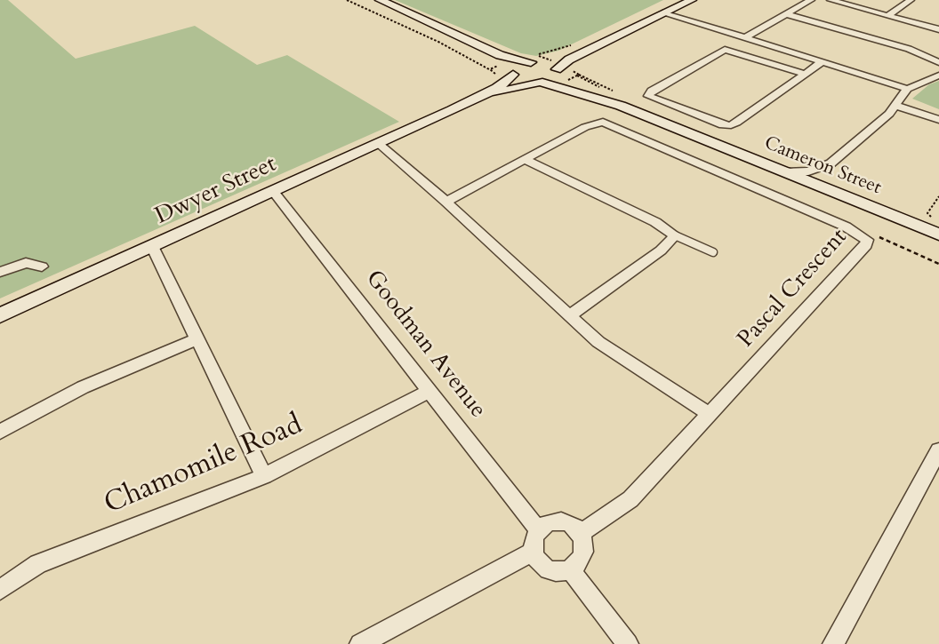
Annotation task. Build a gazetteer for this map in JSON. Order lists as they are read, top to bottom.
{
  "streets": {
    "street": [
      "Cameron Street",
      "Dwyer Street",
      "Pascal Crescent",
      "Goodman Avenue",
      "Chamomile Road"
    ]
  },
  "crossings": [
    ["Cameron Street", "Dwyer Street"],
    ["Dwyer Street", "Goodman Avenue"],
    ["Pascal Crescent", "Goodman Avenue"],
    ["Goodman Avenue", "Chamomile Road"]
  ]
}
